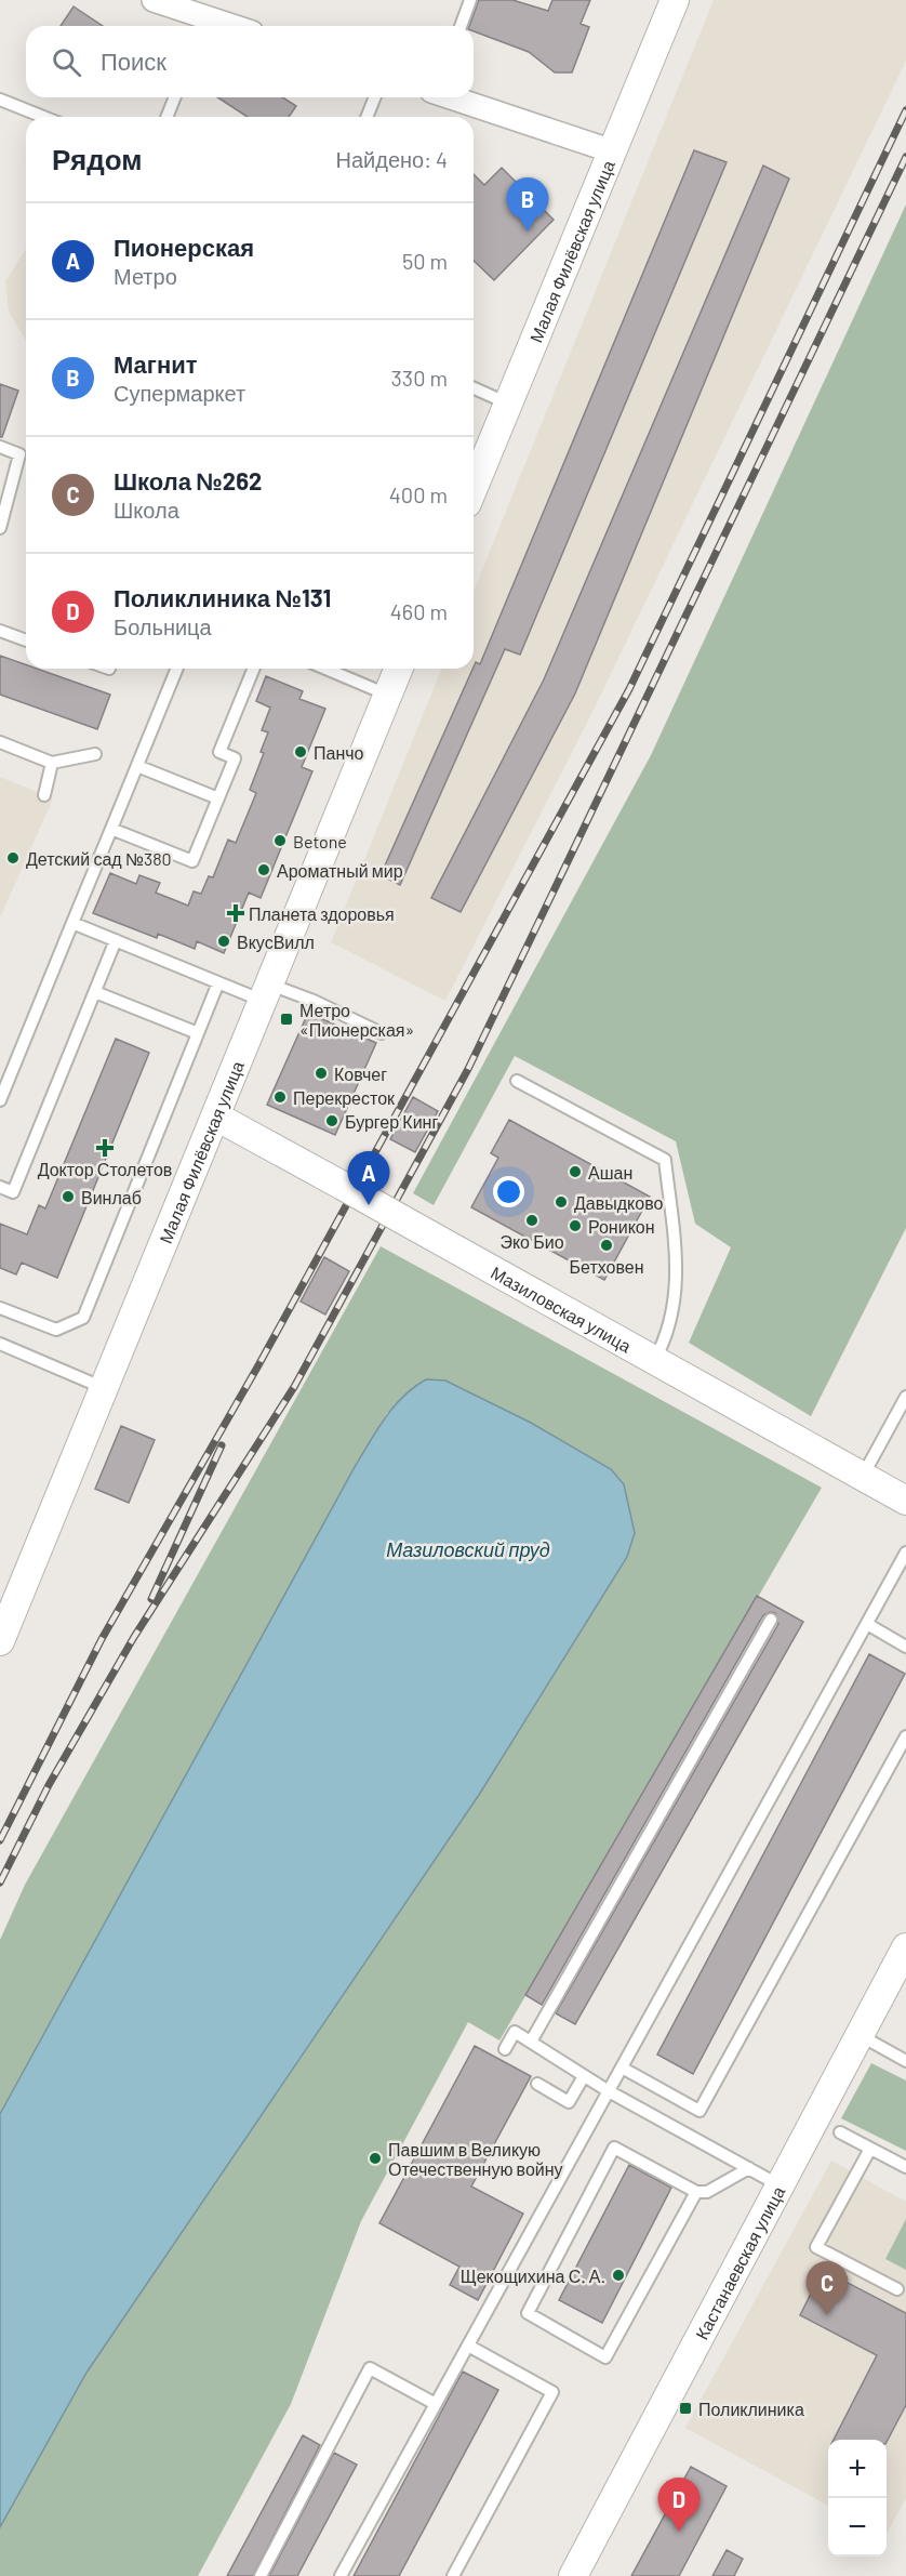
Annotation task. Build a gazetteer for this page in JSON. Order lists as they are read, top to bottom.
{
  "streets": {
    "street": ["Малая Филёвская улица", "Мазиловская улица", "Кастанаевская улица"]
  },
  "crossings": [
    ["Малая Филёвская улица", "Мазиловская улица"]
  ],
  "water": ["Мазиловский пруд"],
  "places": {
    "other": [
      "Панчо",
      "Betone",
      "Детский сад №380",
      "Ароматный мир",
      "ВкусВилл",
      "Ковчег",
      "Перекресток",
      "Бургер Кинг",
      "Ашан",
      "Винлаб",
      "Давыдково",
      "Эко Био",
      "Роникон",
      "Бетховен",
      "Павшим в Великую Отечественную войну",
      "Щекощихина С. А."
    ],
    "health": ["Планета здоровья", "Доктор Столетов"],
    "transit": ["Метро «Пионерская»", "Поликлиника"]
  },
  "page": {
    "search": "Поиск",
    "heading": ["Рядом", "Найдено: 4"],
    "pins": [
      "B",
      "A",
      "C",
      "D"
    ],
    "list": [
      {
        "mark": "A",
        "name": "Пионерская",
        "note": "Метро",
        "value": "50 m"
      },
      {
        "mark": "B",
        "name": "Магнит",
        "note": "Супермаркет",
        "value": "330 m"
      },
      {
        "mark": "C",
        "name": "Школа №262",
        "note": "Школа",
        "value": "400 m"
      },
      {
        "mark": "D",
        "name": "Поликлиника №131",
        "note": "Больница",
        "value": "460 m"
      }
    ],
    "map_buttons": ["+", "−"]
  }
}
